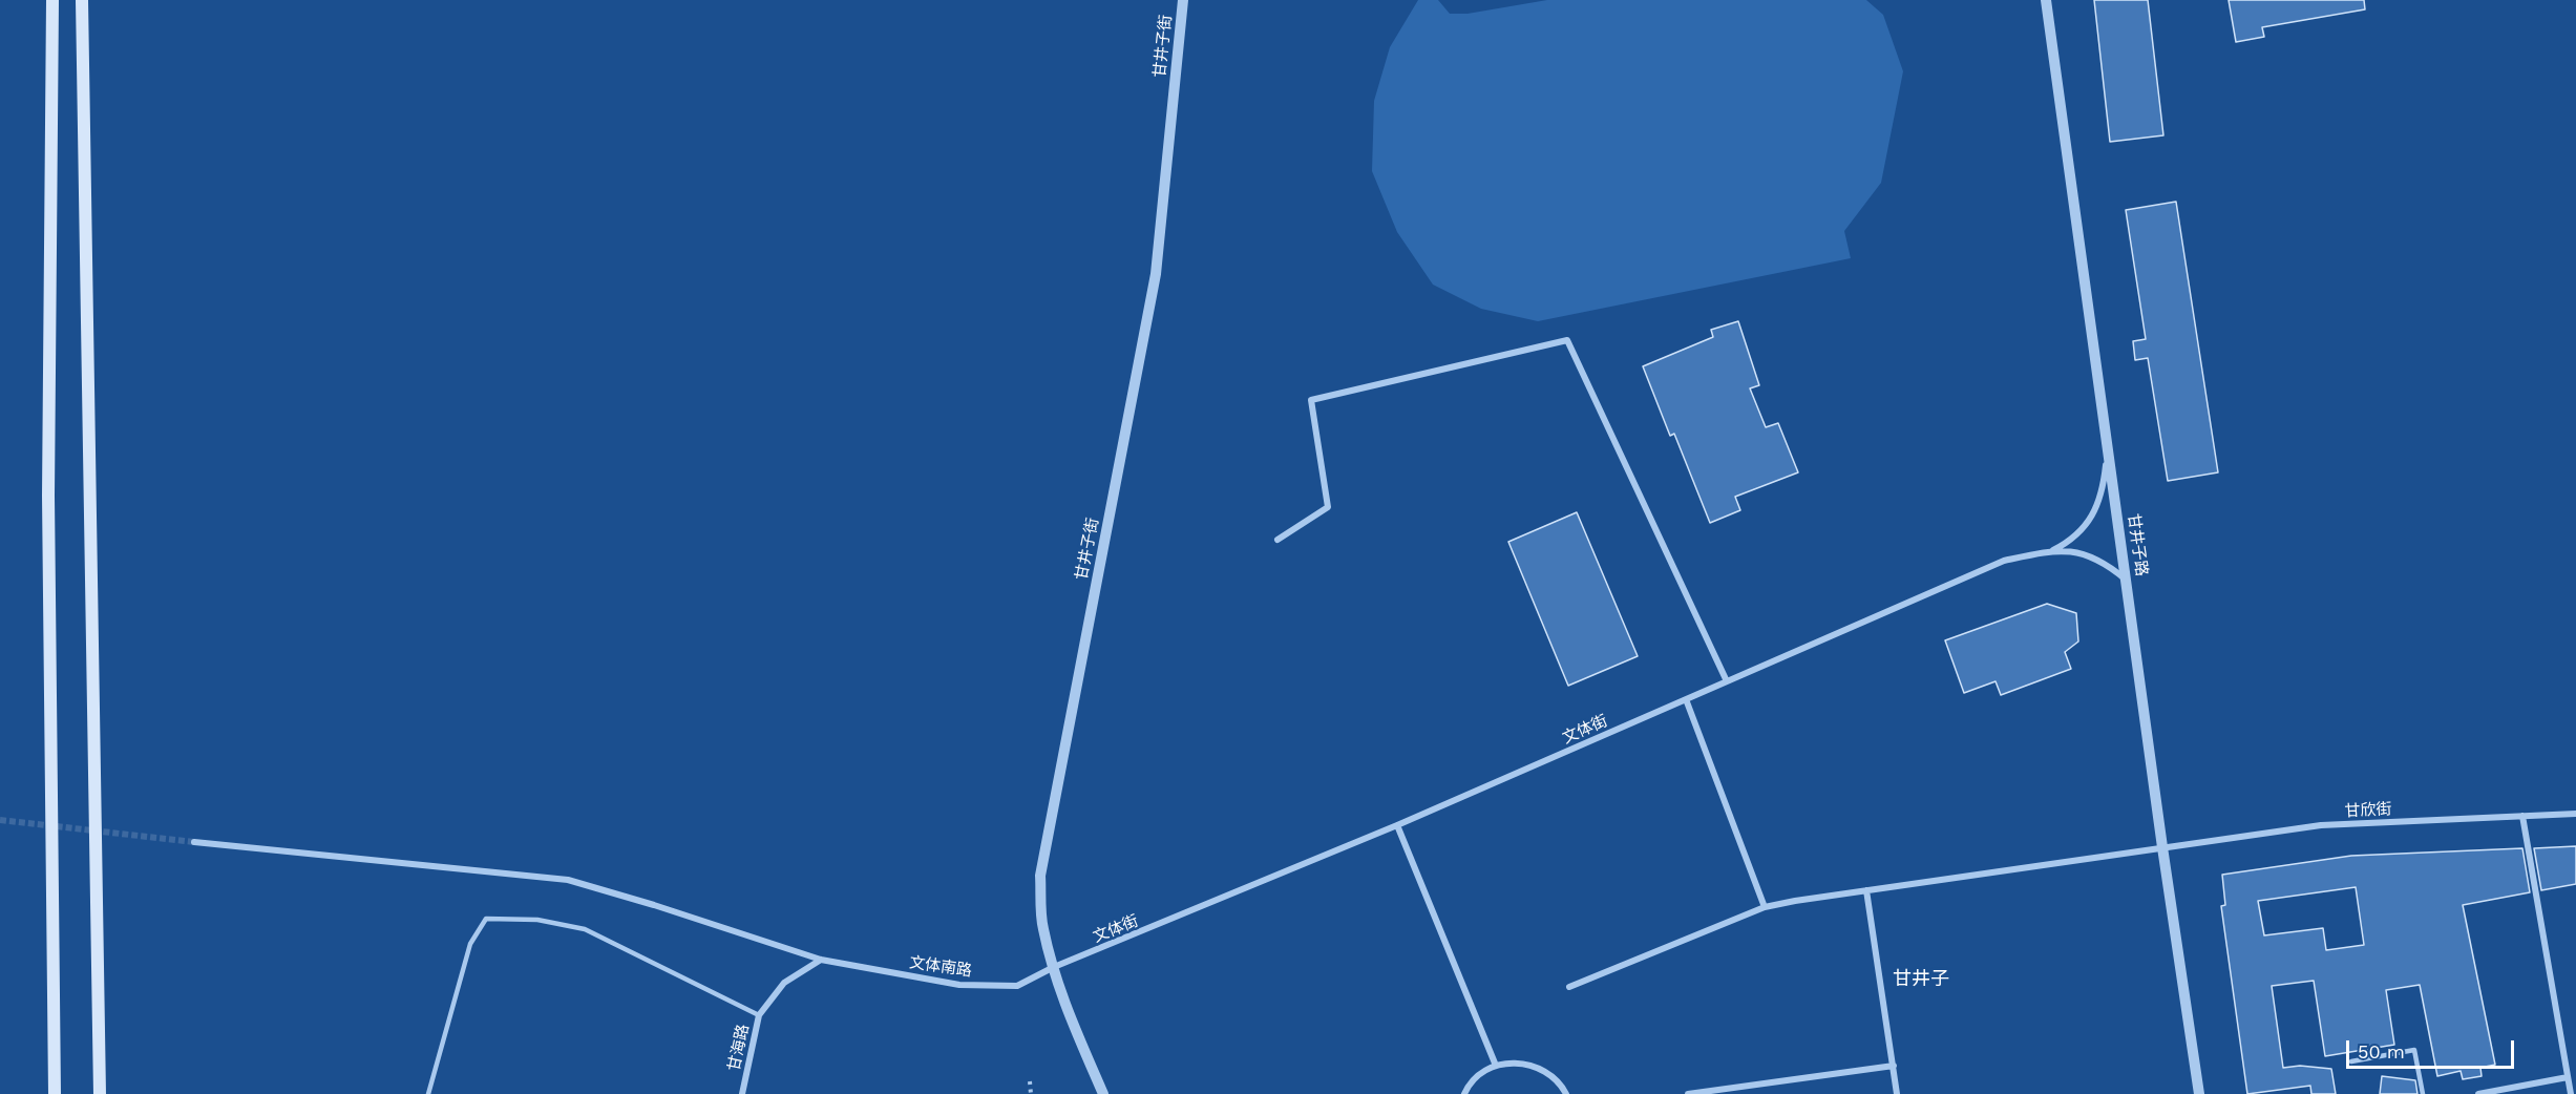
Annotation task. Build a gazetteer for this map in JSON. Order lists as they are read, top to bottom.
{
  "streets": {
    "street": [
      "甘井子街",
      "甘井子路",
      "文体街",
      "甘欣街",
      "文体南路",
      "甘海路"
    ]
  },
  "crossings": [
    ["甘井子街", "文体街"],
    ["甘井子街", "文体南路"],
    ["甘井子路", "文体街"],
    ["甘井子路", "甘欣街"],
    ["文体街", "文体南路"],
    ["文体南路", "甘海路"]
  ],
  "districts": ["甘井子"],
  "scale_bar": "50 m"
}
